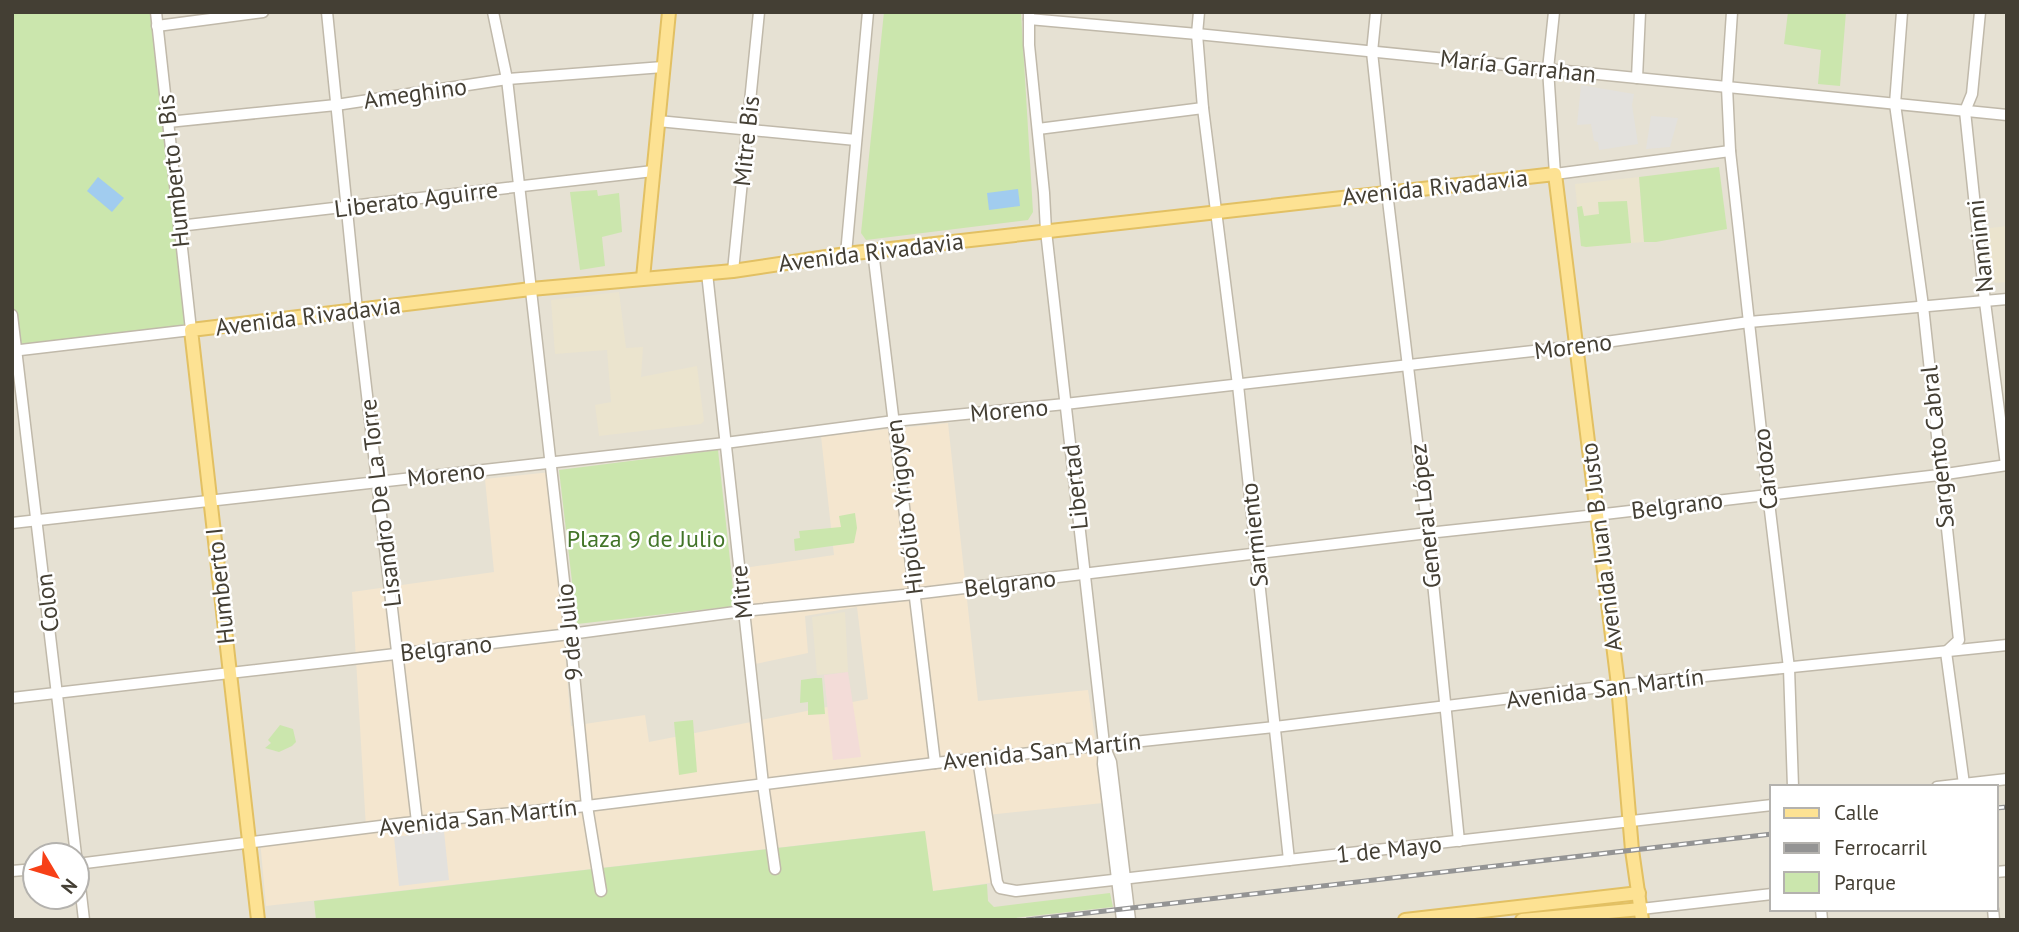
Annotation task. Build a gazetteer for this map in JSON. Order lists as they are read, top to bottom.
{
  "streets": {
    "main road": ["Avenida Rivadavia", "Avenida Juan B Justo", "Humberto I"],
    "street": [
      "María Garrahan",
      "Ameghino",
      "Mitre Bis",
      "Humberto I Bis",
      "Liberato Aguirre",
      "Nanninni",
      "Moreno",
      "Sargento Cabral",
      "Cardozo",
      "Libertad",
      "Lisandro De La Torre",
      "Belgrano",
      "Hipólito Yrigoyen",
      "General López",
      "Sarmiento",
      "Mitre",
      "Colon",
      "9 de Julio",
      "Avenida San Martín",
      "1 de Mayo"
    ]
  },
  "crossings": [
    ["María Garrahan", "Nanninni"],
    ["María Garrahan", "Sargento Cabral"],
    ["María Garrahan", "Cardozo"],
    ["María Garrahan", "Libertad"],
    ["María Garrahan", "General López"],
    ["María Garrahan", "Sarmiento"],
    ["Ameghino", "Humberto I Bis"],
    ["Ameghino", "Lisandro De La Torre"],
    ["Ameghino", "9 de Julio"],
    ["Mitre Bis", "Avenida Rivadavia"],
    ["Humberto I Bis", "Avenida Rivadavia"],
    ["Humberto I Bis", "Liberato Aguirre"],
    ["Humberto I Bis", "Humberto I"],
    ["Avenida Rivadavia", "Cardozo"],
    ["Avenida Rivadavia", "Libertad"],
    ["Avenida Rivadavia", "Lisandro De La Torre"],
    ["Avenida Rivadavia", "Hipólito Yrigoyen"],
    ["Avenida Rivadavia", "General López"],
    ["Avenida Rivadavia", "Sarmiento"],
    ["Avenida Rivadavia", "Avenida Juan B Justo"],
    ["Avenida Rivadavia", "Humberto I"],
    ["Avenida Rivadavia", "Mitre"],
    ["Avenida Rivadavia", "Colon"],
    ["Avenida Rivadavia", "9 de Julio"],
    ["Liberato Aguirre", "Lisandro De La Torre"],
    ["Liberato Aguirre", "9 de Julio"],
    ["Nanninni", "Moreno"],
    ["Nanninni", "Belgrano"],
    ["Moreno", "Sargento Cabral"],
    ["Moreno", "Cardozo"],
    ["Moreno", "Libertad"],
    ["Moreno", "Lisandro De La Torre"],
    ["Moreno", "Hipólito Yrigoyen"],
    ["Moreno", "General López"],
    ["Moreno", "Sarmiento"],
    ["Moreno", "Avenida Juan B Justo"],
    ["Moreno", "Humberto I"],
    ["Moreno", "Mitre"],
    ["Moreno", "Colon"],
    ["Moreno", "9 de Julio"],
    ["Sargento Cabral", "Belgrano"],
    ["Sargento Cabral", "Avenida San Martín"],
    ["Cardozo", "Belgrano"],
    ["Cardozo", "Avenida San Martín"],
    ["Libertad", "Belgrano"],
    ["Libertad", "Avenida San Martín"],
    ["Libertad", "1 de Mayo"],
    ["Lisandro De La Torre", "Belgrano"],
    ["Lisandro De La Torre", "Avenida San Martín"],
    ["Belgrano", "Hipólito Yrigoyen"],
    ["Belgrano", "General López"],
    ["Belgrano", "Sarmiento"],
    ["Belgrano", "Avenida Juan B Justo"],
    ["Belgrano", "Humberto I"],
    ["Belgrano", "Mitre"],
    ["Belgrano", "Colon"],
    ["Belgrano", "9 de Julio"],
    ["Hipólito Yrigoyen", "Avenida San Martín"],
    ["General López", "Avenida San Martín"],
    ["General López", "1 de Mayo"],
    ["Sarmiento", "Avenida San Martín"],
    ["Sarmiento", "1 de Mayo"],
    ["Avenida Juan B Justo", "Avenida San Martín"],
    ["Avenida Juan B Justo", "1 de Mayo"],
    ["Humberto I", "Avenida San Martín"],
    ["Mitre", "Avenida San Martín"],
    ["9 de Julio", "Avenida San Martín"],
    ["Avenida San Martín", "1 de Mayo"]
  ],
  "parks": ["Plaza 9 de Julio"],
  "legend": ["Calle", "Ferrocarril", "Parque"],
  "north": "bottom right"
}
